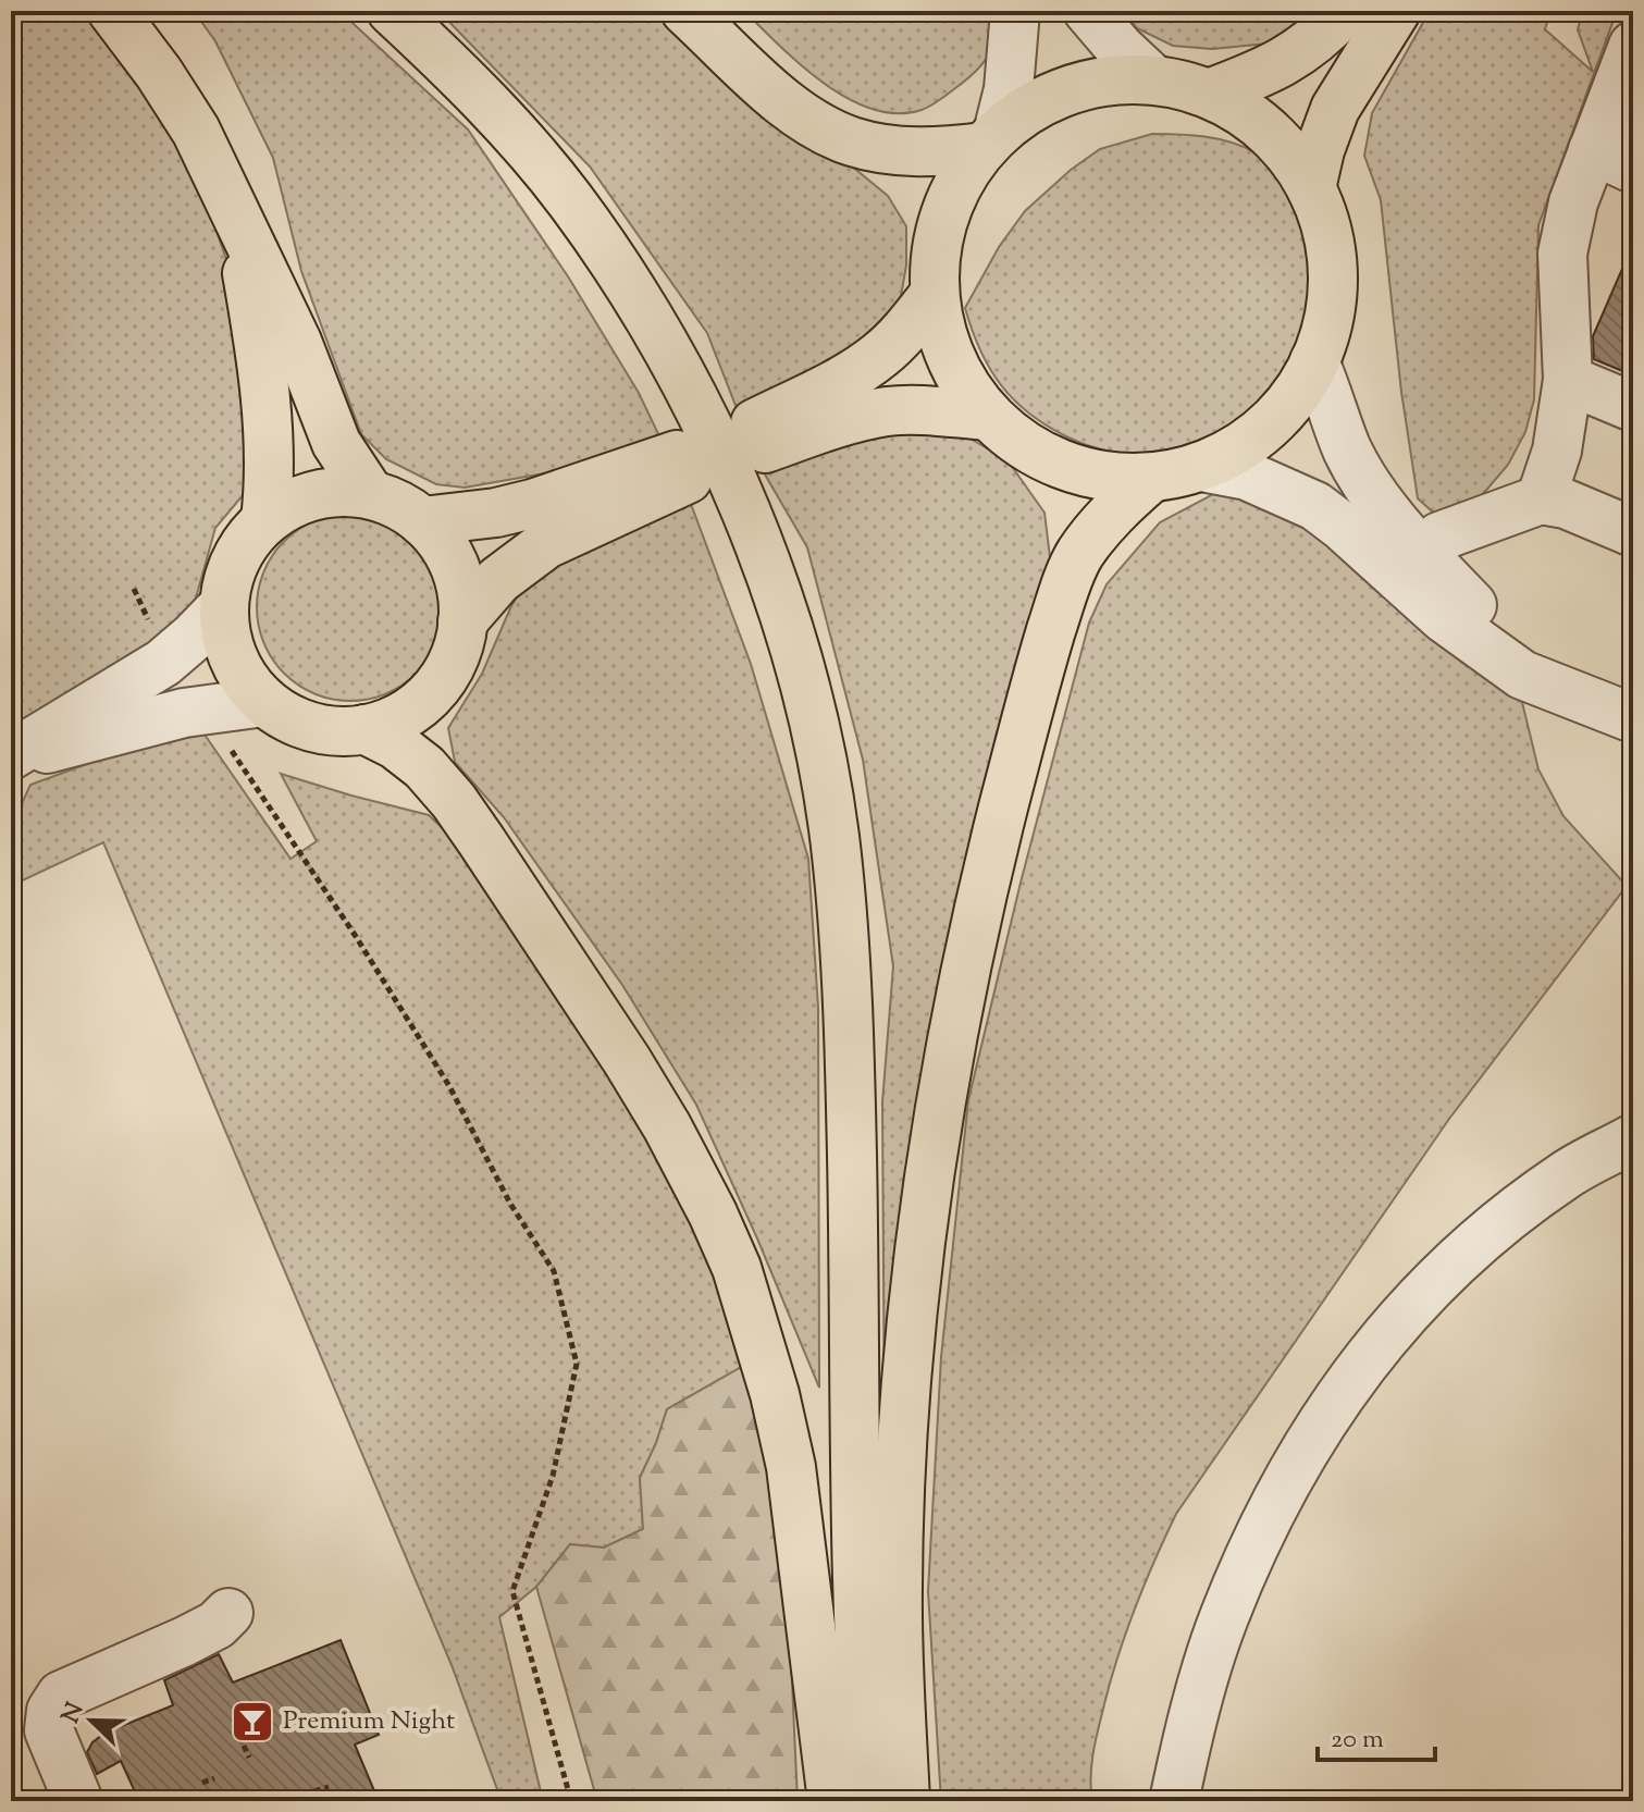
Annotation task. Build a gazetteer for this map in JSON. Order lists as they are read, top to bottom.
{
  "places": {
    "bar": ["Premium Night"]
  },
  "scale_bar": "20 m",
  "north": "top left"
}
